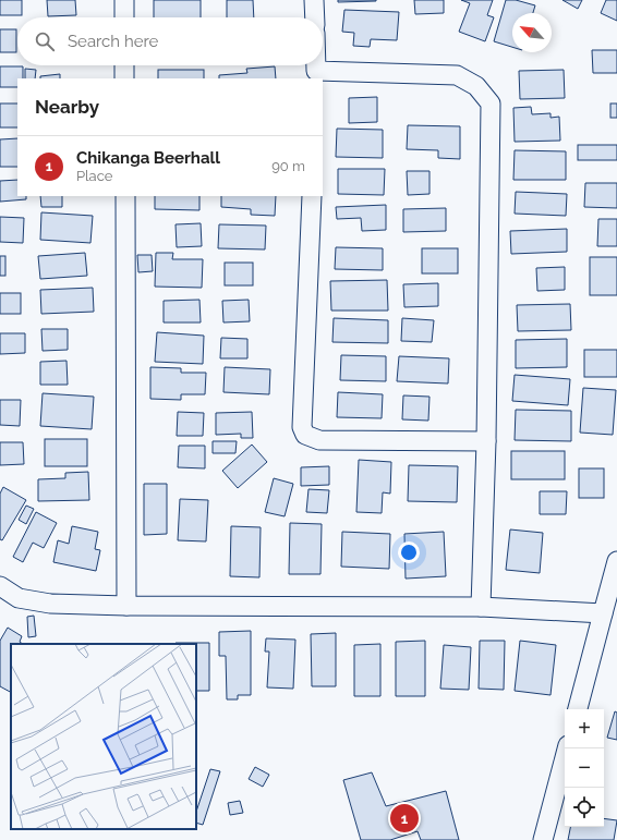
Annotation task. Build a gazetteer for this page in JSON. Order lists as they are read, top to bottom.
{
  "north": "top left",
  "page": {
    "search": "Search here",
    "heading": "Nearby",
    "list": [
      {
        "mark": "1",
        "name": "Chikanga Beerhall",
        "note": "Place",
        "value": "90 m"
      }
    ],
    "map_buttons": ["+", "−"],
    "pins": "1"
  }
}
